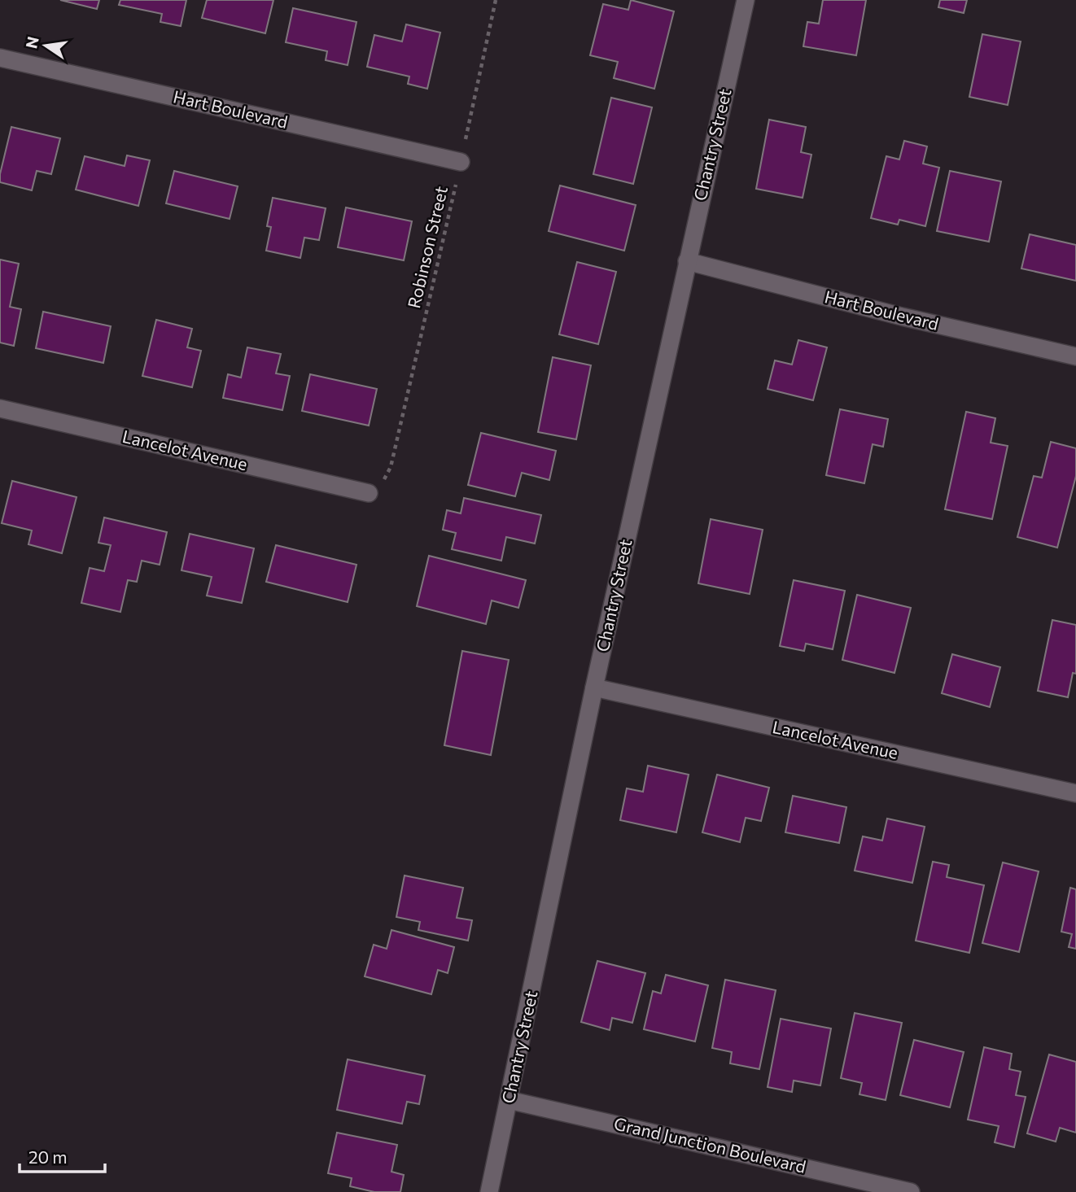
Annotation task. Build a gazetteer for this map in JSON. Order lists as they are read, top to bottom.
{
  "streets": {
    "street": [
      "Hart Boulevard",
      "Chantry Street",
      "Lancelot Avenue",
      "Grand Junction Boulevard"
    ],
    "path": ["Robinson Street"]
  },
  "crossings": [
    ["Hart Boulevard", "Chantry Street"],
    ["Hart Boulevard", "Robinson Street"],
    ["Chantry Street", "Lancelot Avenue"],
    ["Chantry Street", "Grand Junction Boulevard"],
    ["Robinson Street", "Lancelot Avenue"]
  ],
  "scale_bar": "20 m",
  "north": "left"
}
